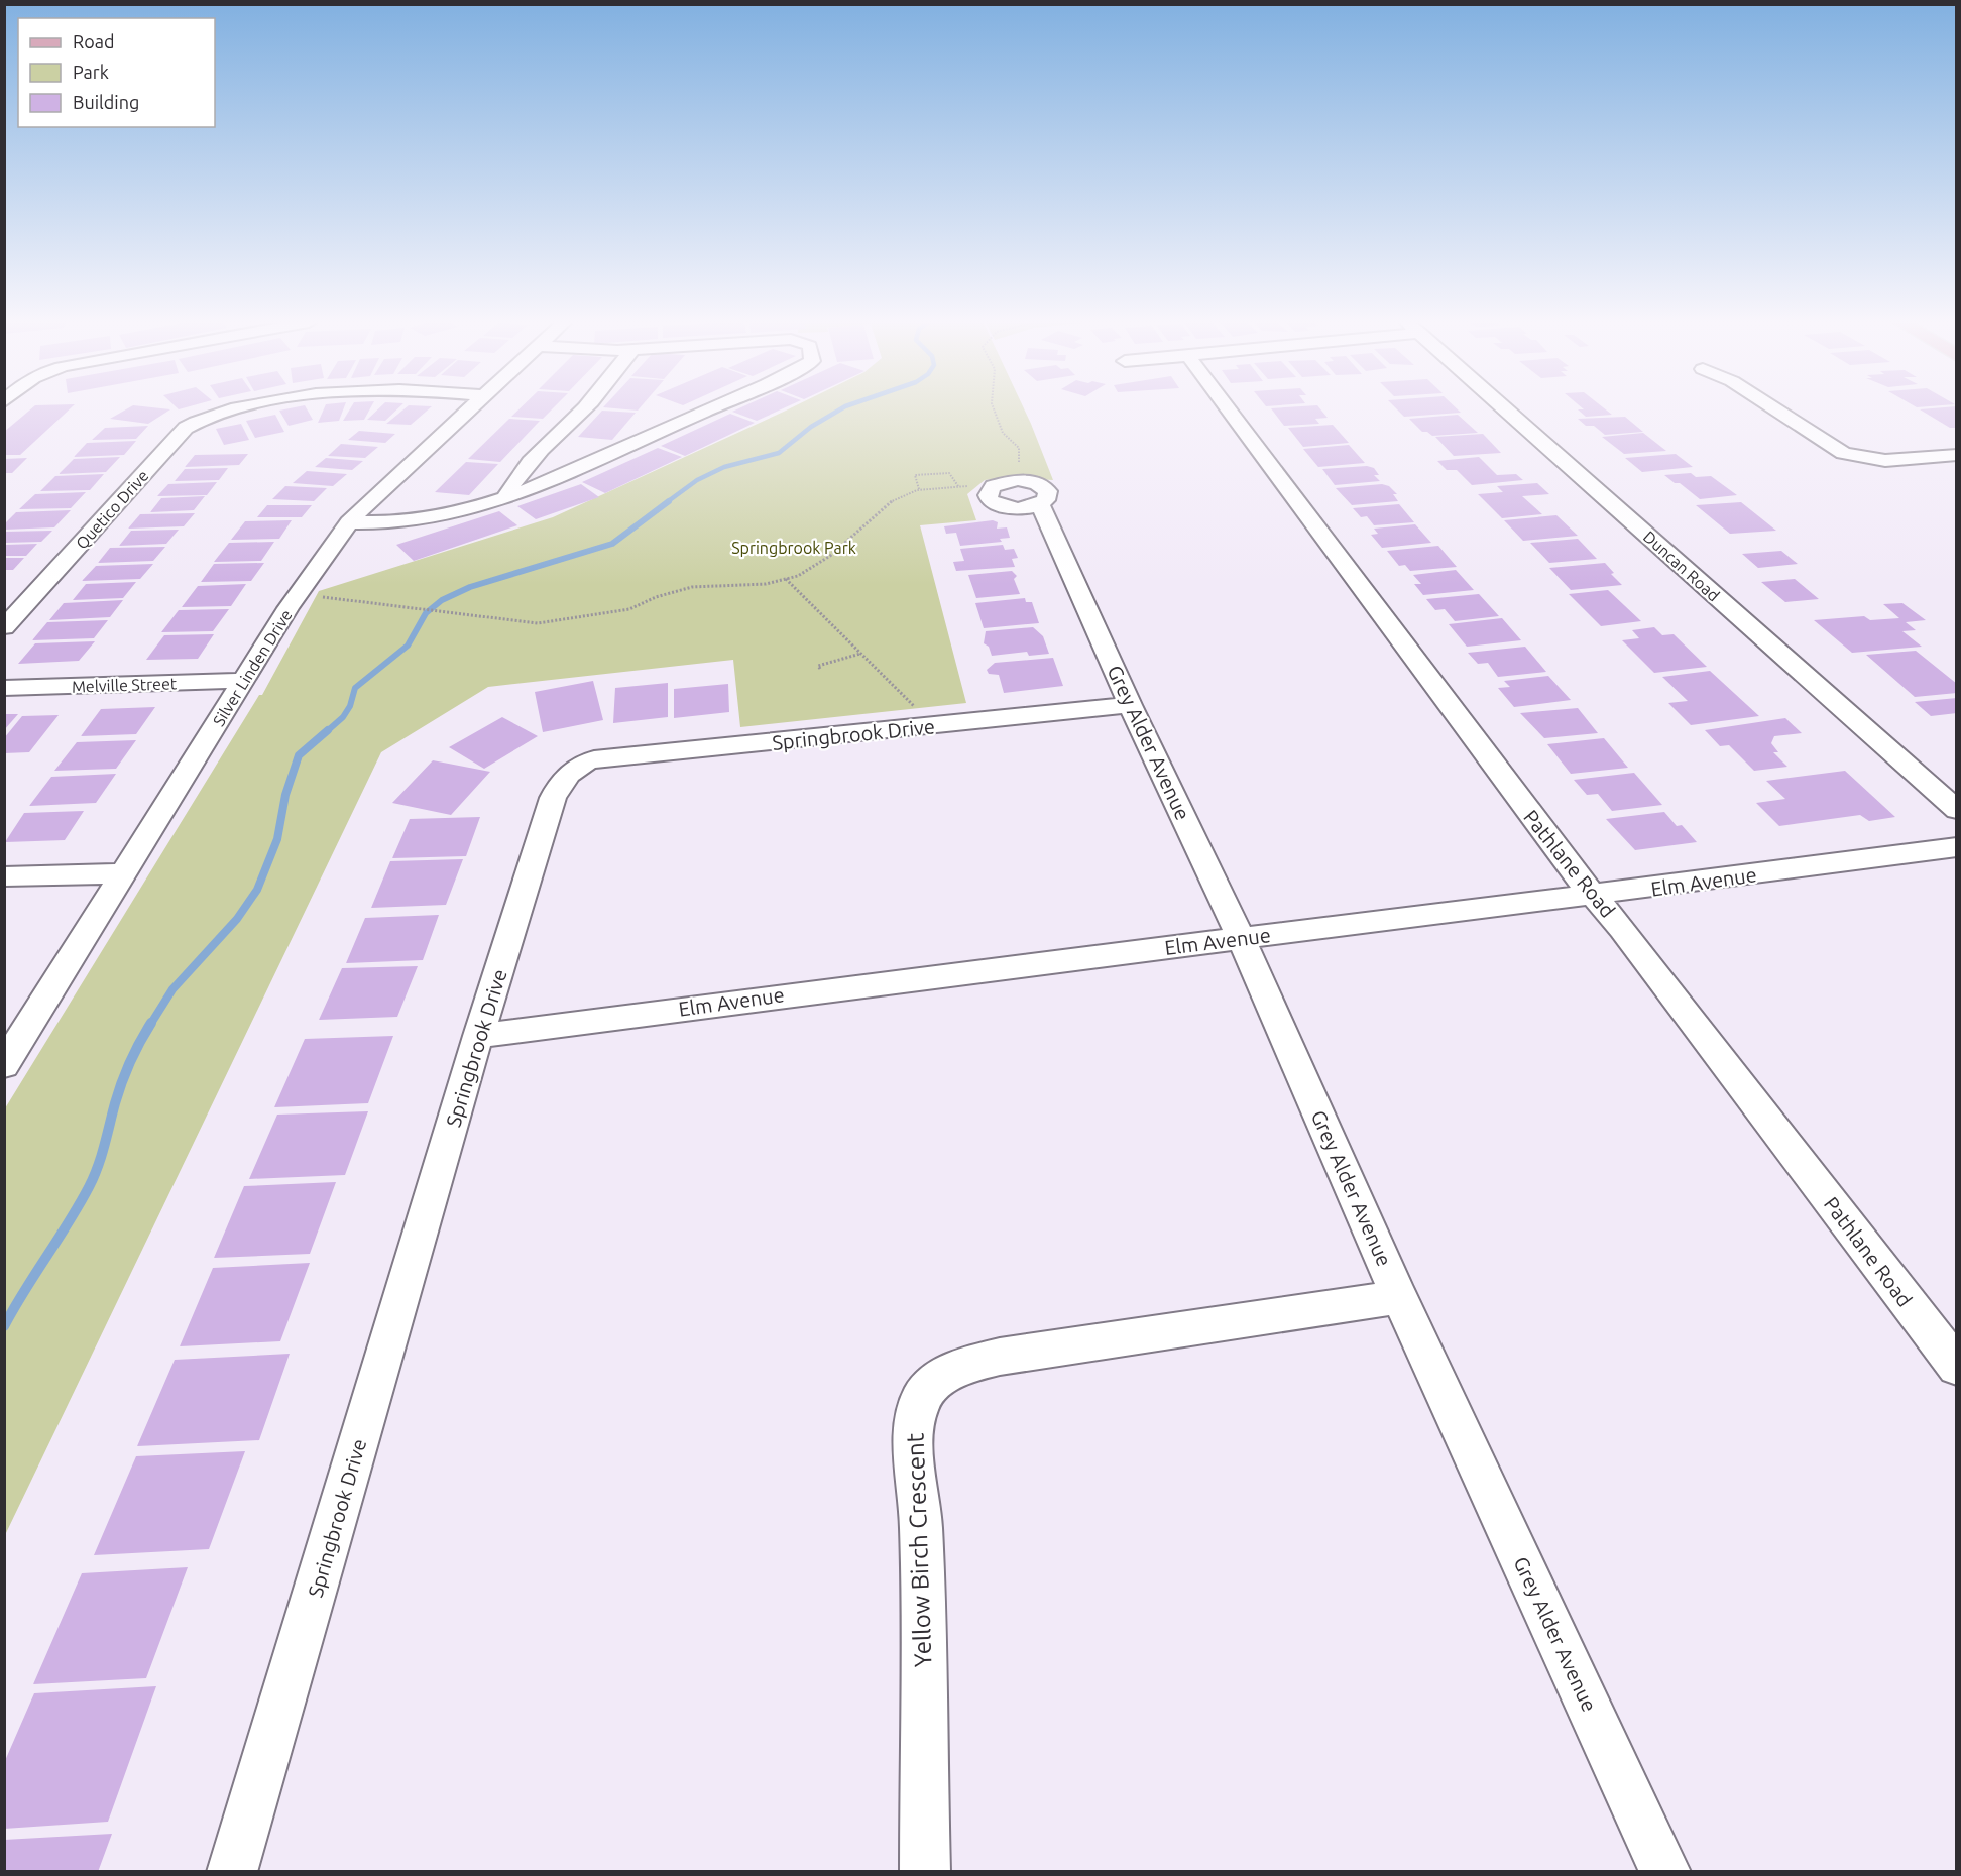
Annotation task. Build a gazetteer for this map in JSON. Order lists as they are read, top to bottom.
{
  "streets": {
    "street": [
      "Quetico Drive",
      "Duncan Road",
      "Silver Linden Drive",
      "Melville Street",
      "Springbrook Drive",
      "Grey Alder Avenue",
      "Pathlane Road",
      "Elm Avenue",
      "Yellow Birch Crescent"
    ]
  },
  "crossings": [
    ["Silver Linden Drive", "Melville Street"],
    ["Springbrook Drive", "Grey Alder Avenue"],
    ["Springbrook Drive", "Elm Avenue"],
    ["Grey Alder Avenue", "Elm Avenue"],
    ["Grey Alder Avenue", "Yellow Birch Crescent"],
    ["Pathlane Road", "Elm Avenue"]
  ],
  "parks": ["Springbrook Park"],
  "legend": ["Road", "Park", "Building"]
}
